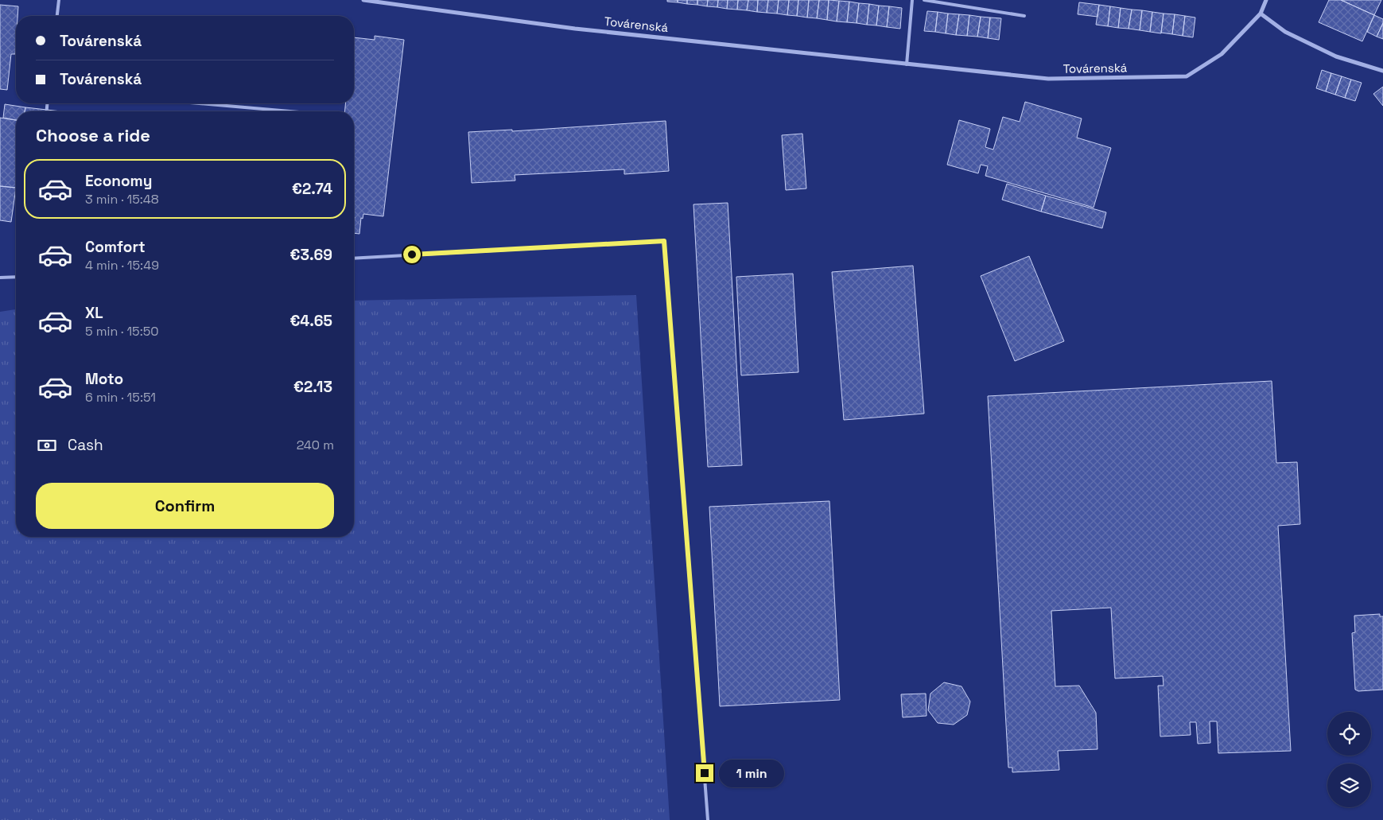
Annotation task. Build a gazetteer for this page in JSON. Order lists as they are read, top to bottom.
{
  "streets": {
    "street": ["Továrenská"]
  },
  "page": {
    "banner": ["Továrenská", "Továrenská"],
    "heading": "Choose a ride",
    "list": [
      {
        "name": "Economy",
        "note": "3 min · 15:48",
        "value": "€2.74"
      },
      {
        "name": "Comfort",
        "note": "4 min · 15:49",
        "value": "€3.69"
      },
      {
        "name": "XL",
        "note": "5 min · 15:50",
        "value": "€4.65"
      },
      {
        "name": "Moto",
        "note": "6 min · 15:51",
        "value": "€2.13"
      }
    ],
    "pay": ["Cash", "240 m"],
    "buttons": "Confirm",
    "bubble": "1 min"
  }
}
